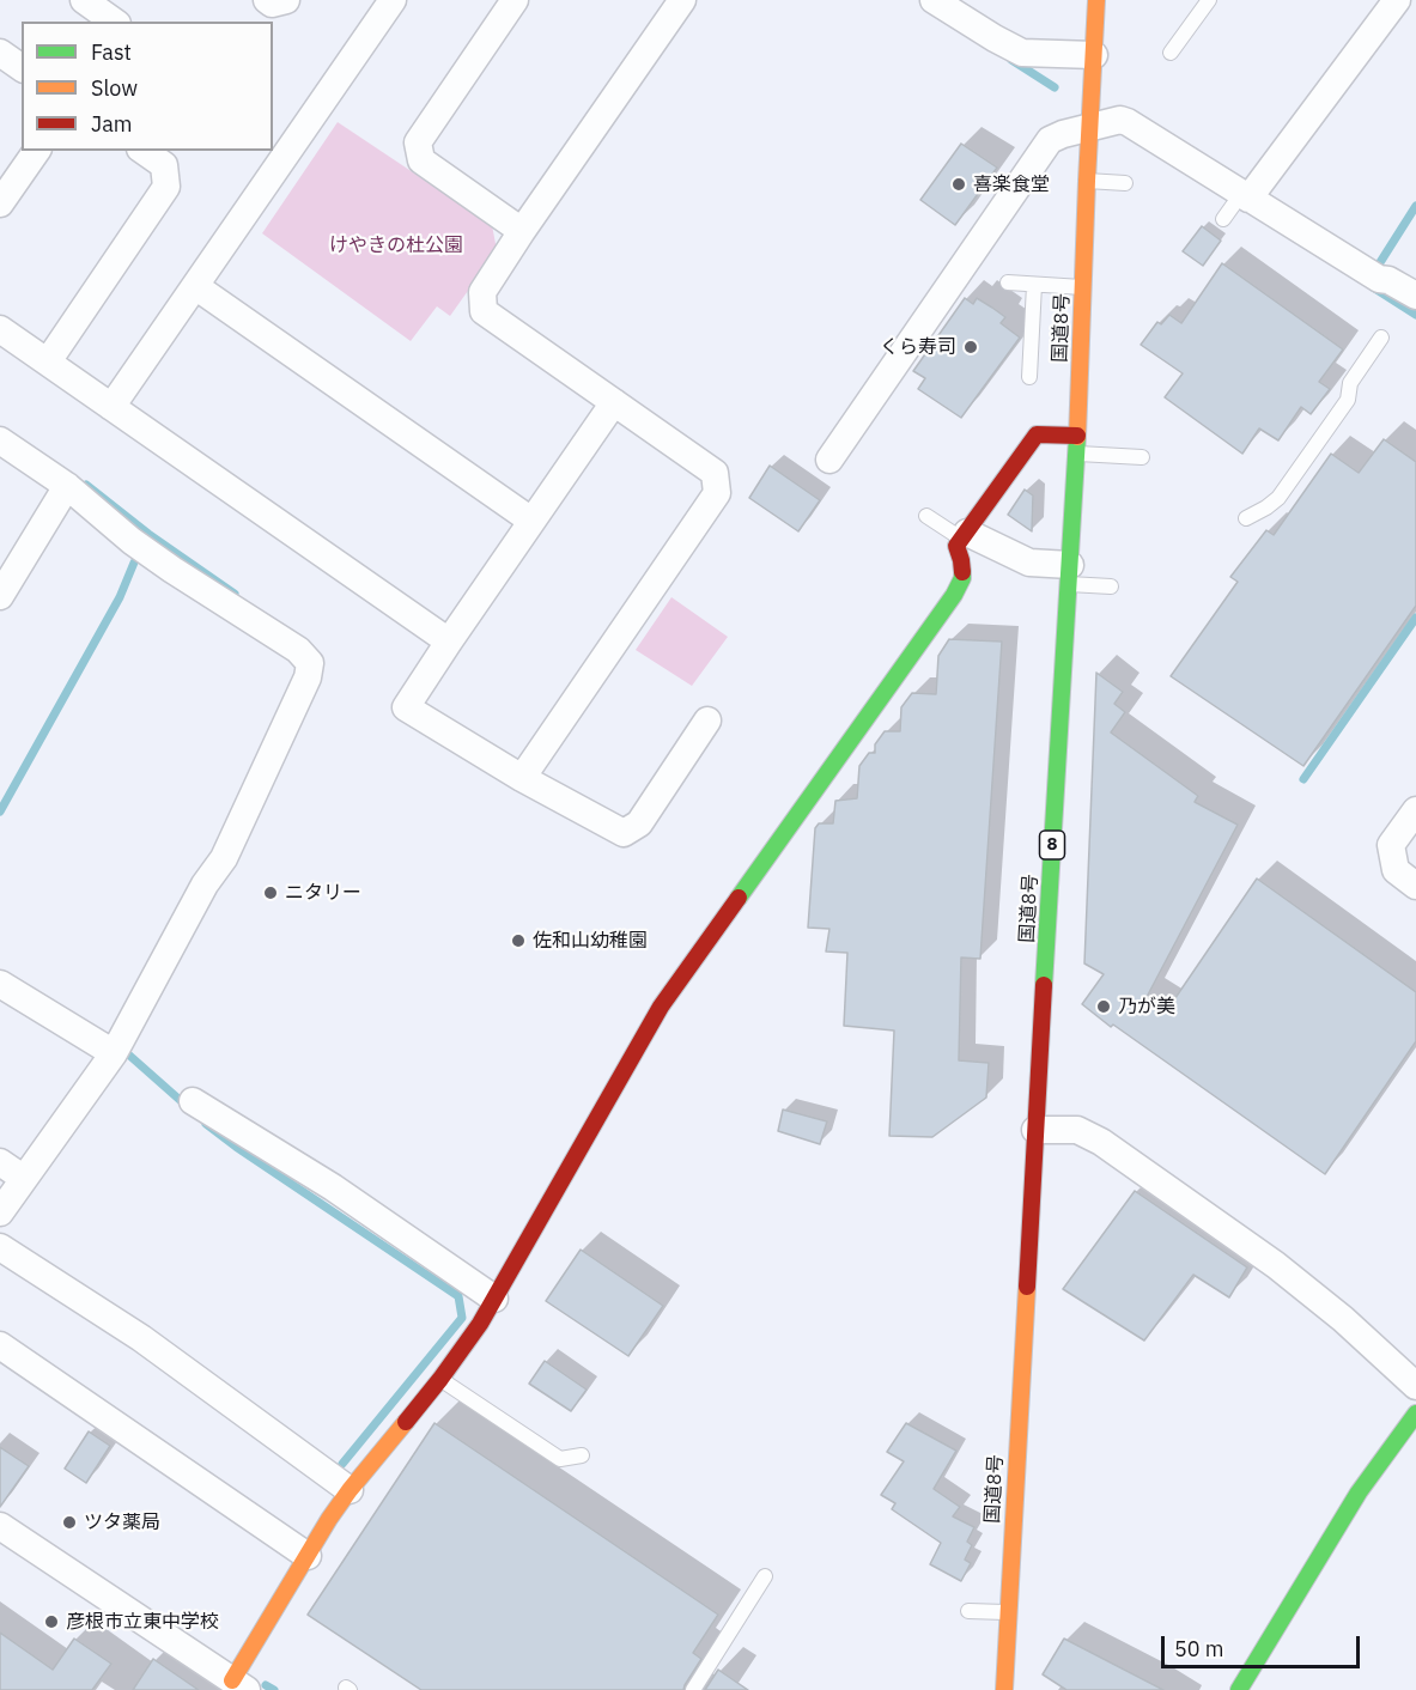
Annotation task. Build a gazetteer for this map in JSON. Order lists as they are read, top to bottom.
{
  "streets": {
    "main road": ["国道8号", "8"]
  },
  "parks": ["けやきの杜公園"],
  "places": [
    "喜楽食堂",
    "くら寿司",
    "ニタリー",
    "佐和山幼稚園",
    "乃が美",
    "ツタ薬局",
    "彦根市立東中学校"
  ],
  "legend": ["Fast", "Slow", "Jam"],
  "scale_bar": "50 m"
}
